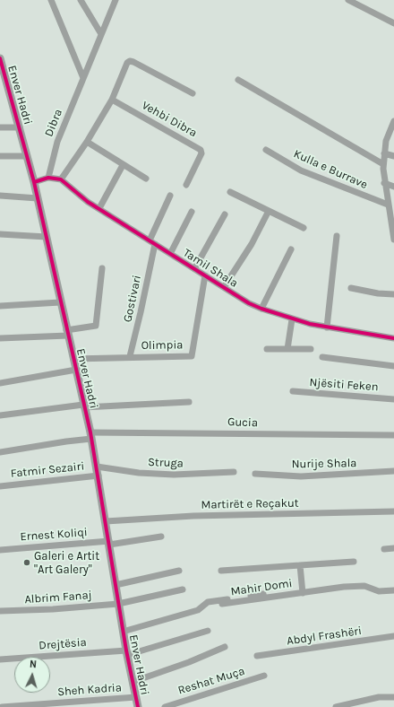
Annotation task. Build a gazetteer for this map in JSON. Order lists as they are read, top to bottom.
{
  "streets": {
    "street": [
      "Enver Hadri",
      "Vehbi Dibra",
      "Dibra",
      "Kulla e Burrave",
      "Tamil Shala",
      "Gostivari",
      "Olimpia",
      "Njësiti Feken",
      "Gucia",
      "Struga",
      "Nurije Shala",
      "Fatmir Sezairi",
      "Martirët e Reçakut",
      "Ernest Koliqi",
      "Mahir Domi",
      "Albrim Fanaj",
      "Abdyl Frashëri",
      "Drejtësia",
      "Reshat Muça",
      "Sheh Kadria"
    ]
  },
  "crossings": [
    ["Enver Hadri", "Olimpia"],
    ["Enver Hadri", "Gucia"],
    ["Enver Hadri", "Struga"],
    ["Enver Hadri", "Fatmir Sezairi"],
    ["Enver Hadri", "Martirët e Reçakut"],
    ["Enver Hadri", "Ernest Koliqi"],
    ["Enver Hadri", "Albrim Fanaj"],
    ["Enver Hadri", "Drejtësia"],
    ["Enver Hadri", "Sheh Kadria"],
    ["Tamil Shala", "Gostivari"],
    ["Tamil Shala", "Olimpia"],
    ["Gostivari", "Olimpia"]
  ],
  "places": ["Galeri e Artit \"Art Galery\""],
  "north": "top"
}
